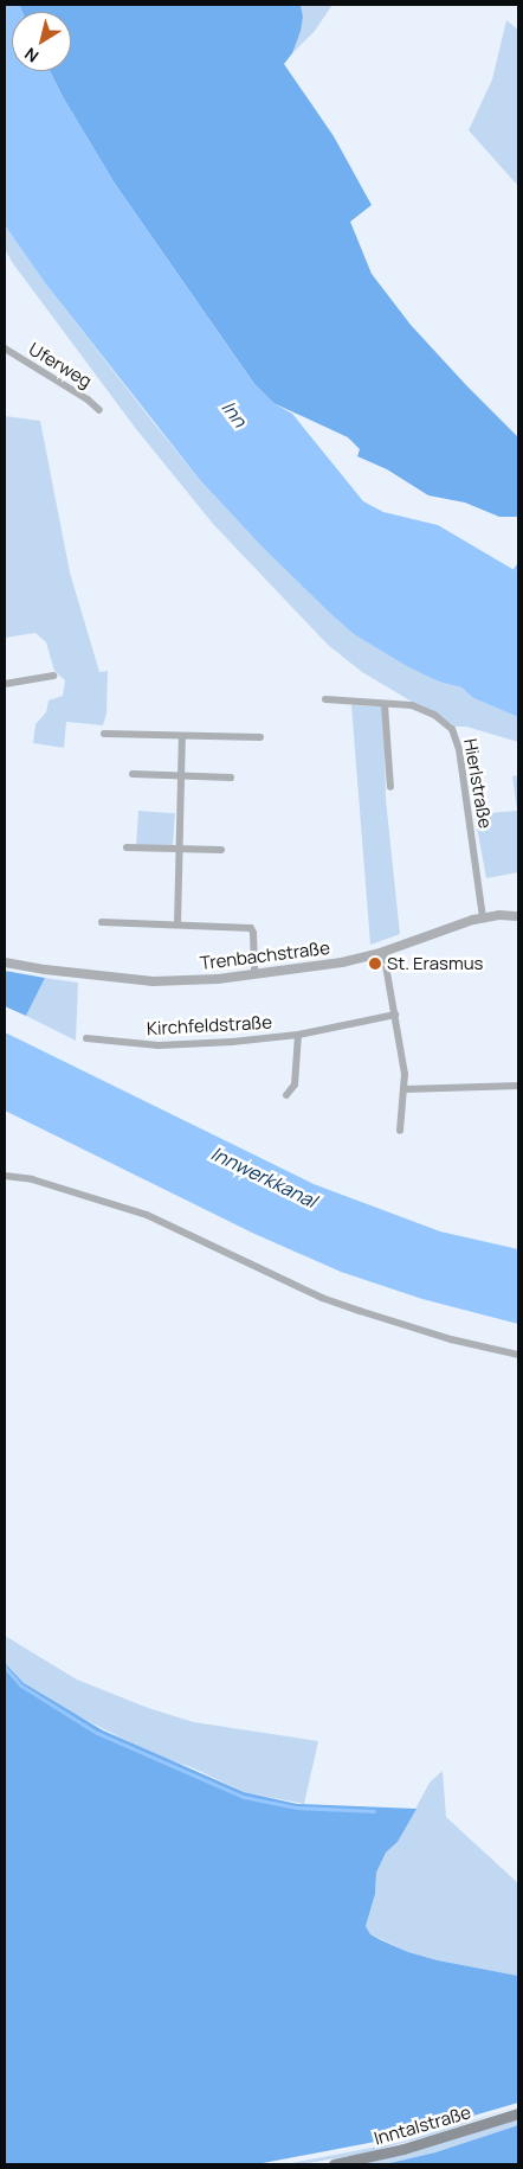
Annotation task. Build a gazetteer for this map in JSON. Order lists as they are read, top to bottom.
{
  "streets": {
    "main road": ["Inntalstraße"],
    "street": [
      "Uferweg",
      "Hierlstraße",
      "Trenbachstraße",
      "Kirchfeldstraße"
    ]
  },
  "crossings": [
    ["Hierlstraße", "Trenbachstraße"]
  ],
  "water": ["Inn", "Innwerkkanal"],
  "places": ["St. Erasmus"],
  "north": "bottom left"
}
